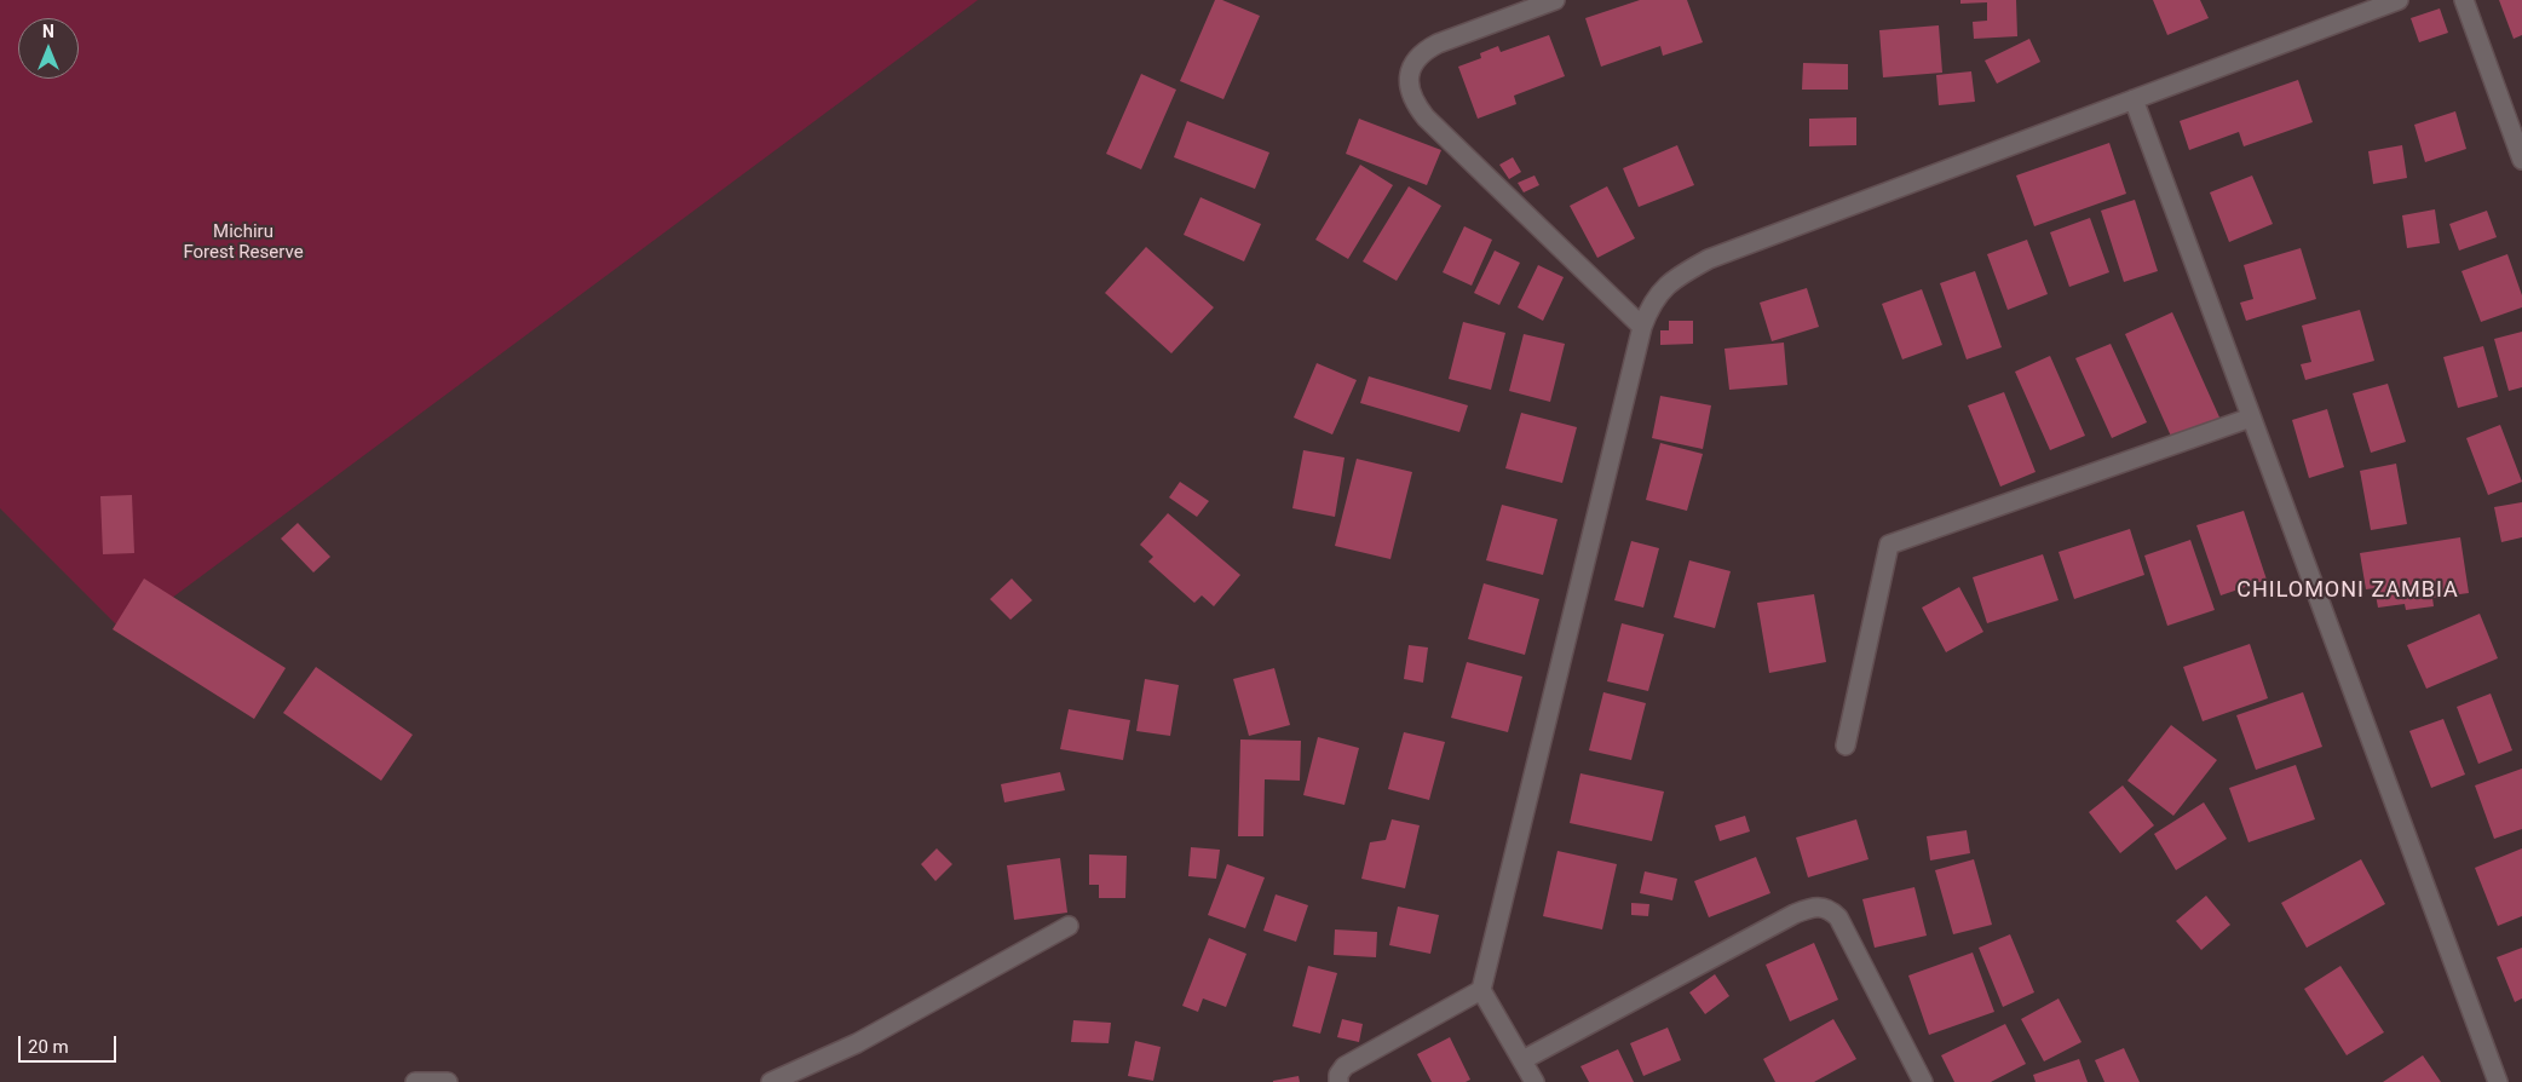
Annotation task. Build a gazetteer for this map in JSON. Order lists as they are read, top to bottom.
{
  "districts": ["CHILOMONI ZAMBIA"],
  "parks": ["Michiru Forest Reserve"],
  "scale_bar": "20 m",
  "north": "top"
}
